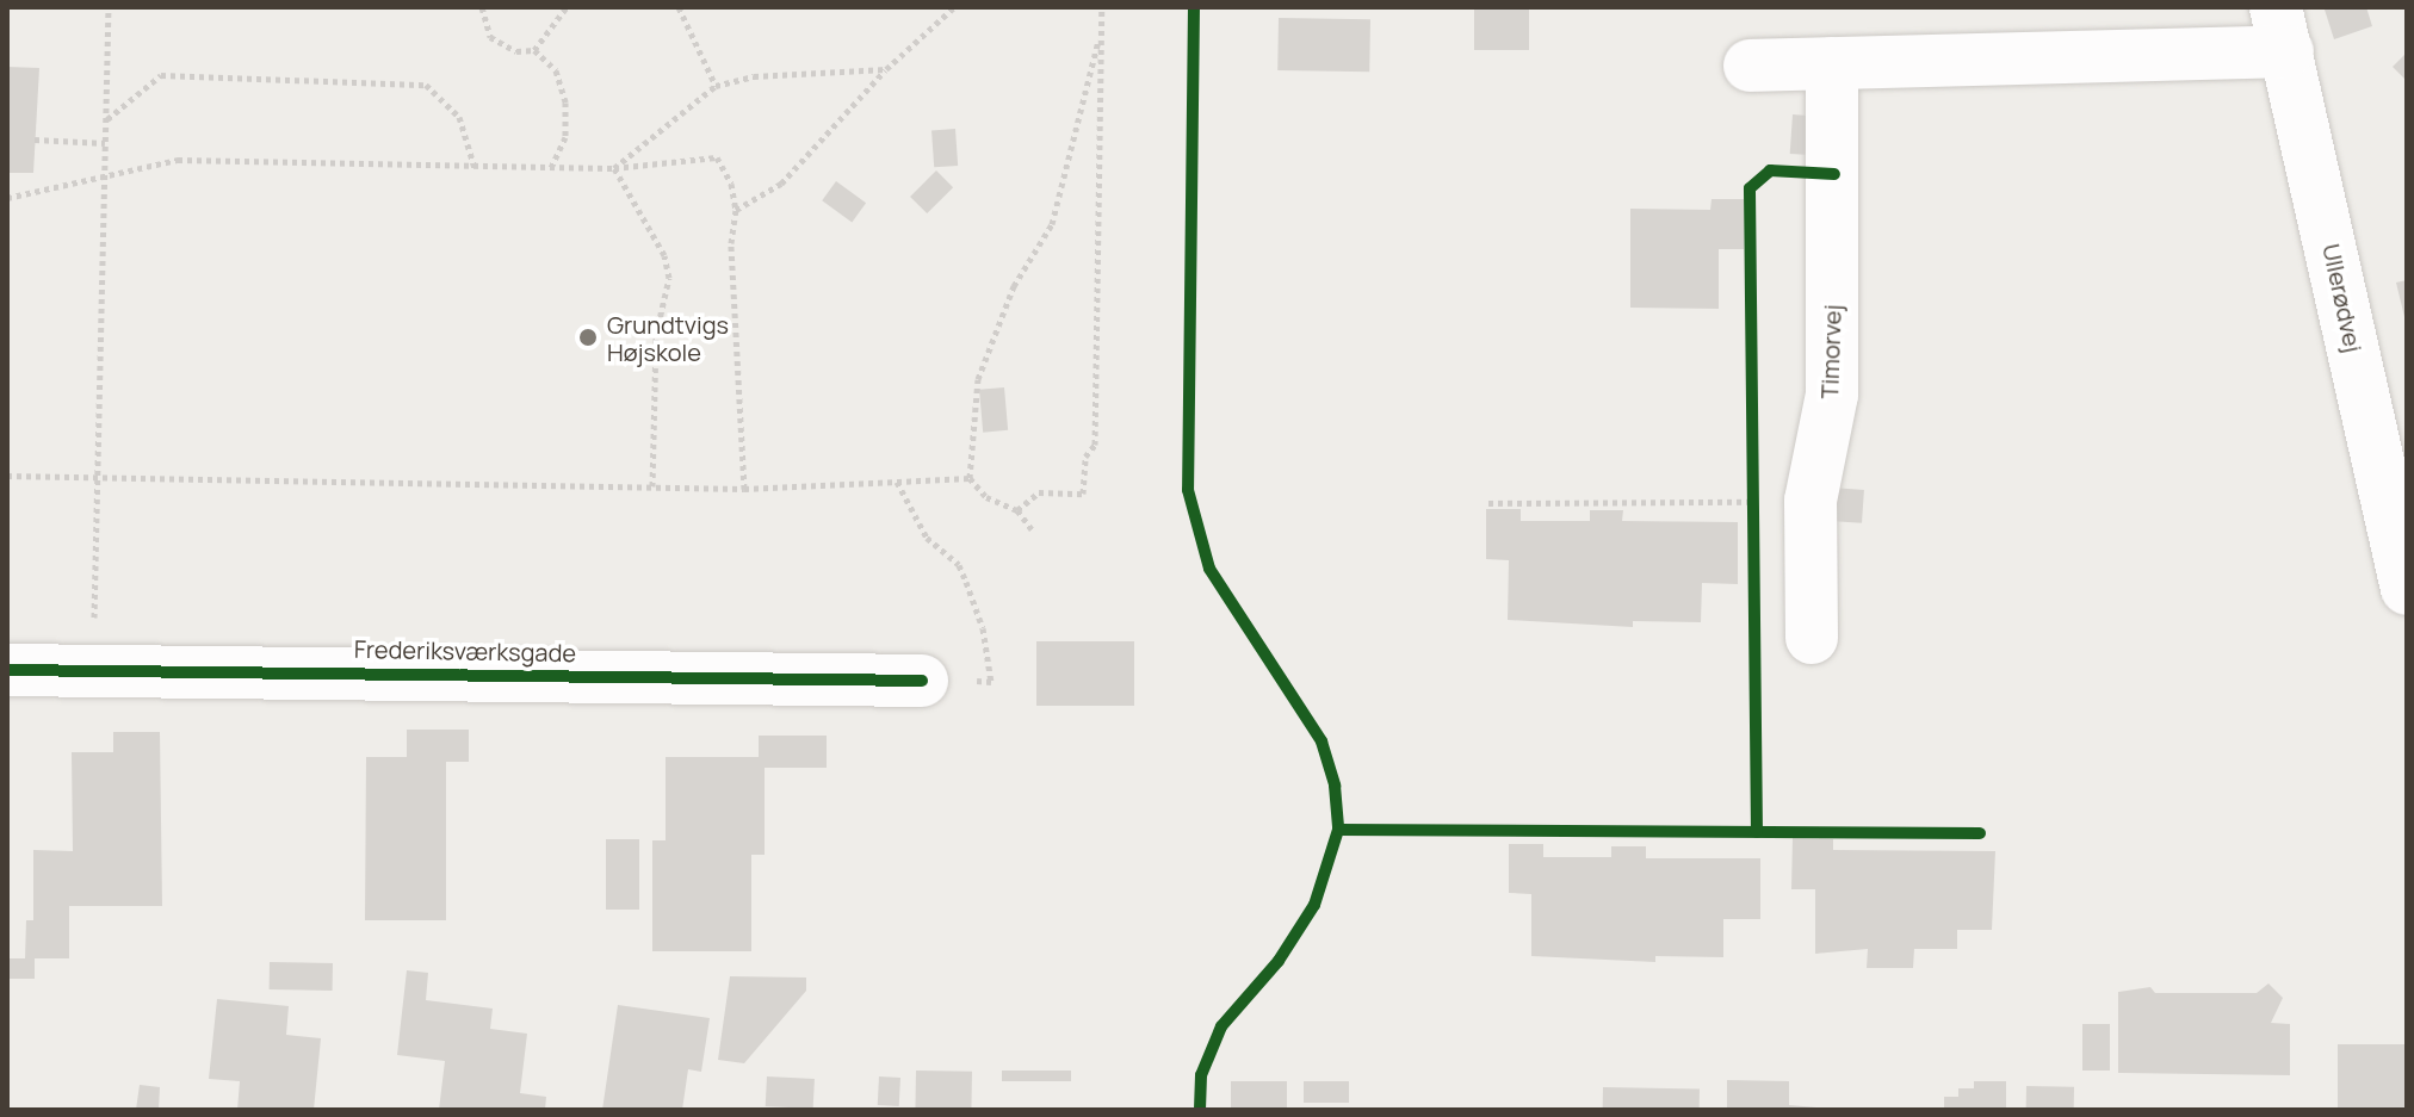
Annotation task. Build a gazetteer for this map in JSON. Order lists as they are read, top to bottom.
{
  "streets": {
    "street": ["Ullerødvej", "Timorvej", "Frederiksværksgade"]
  },
  "places": ["Grundtvigs Højskole"]
}
